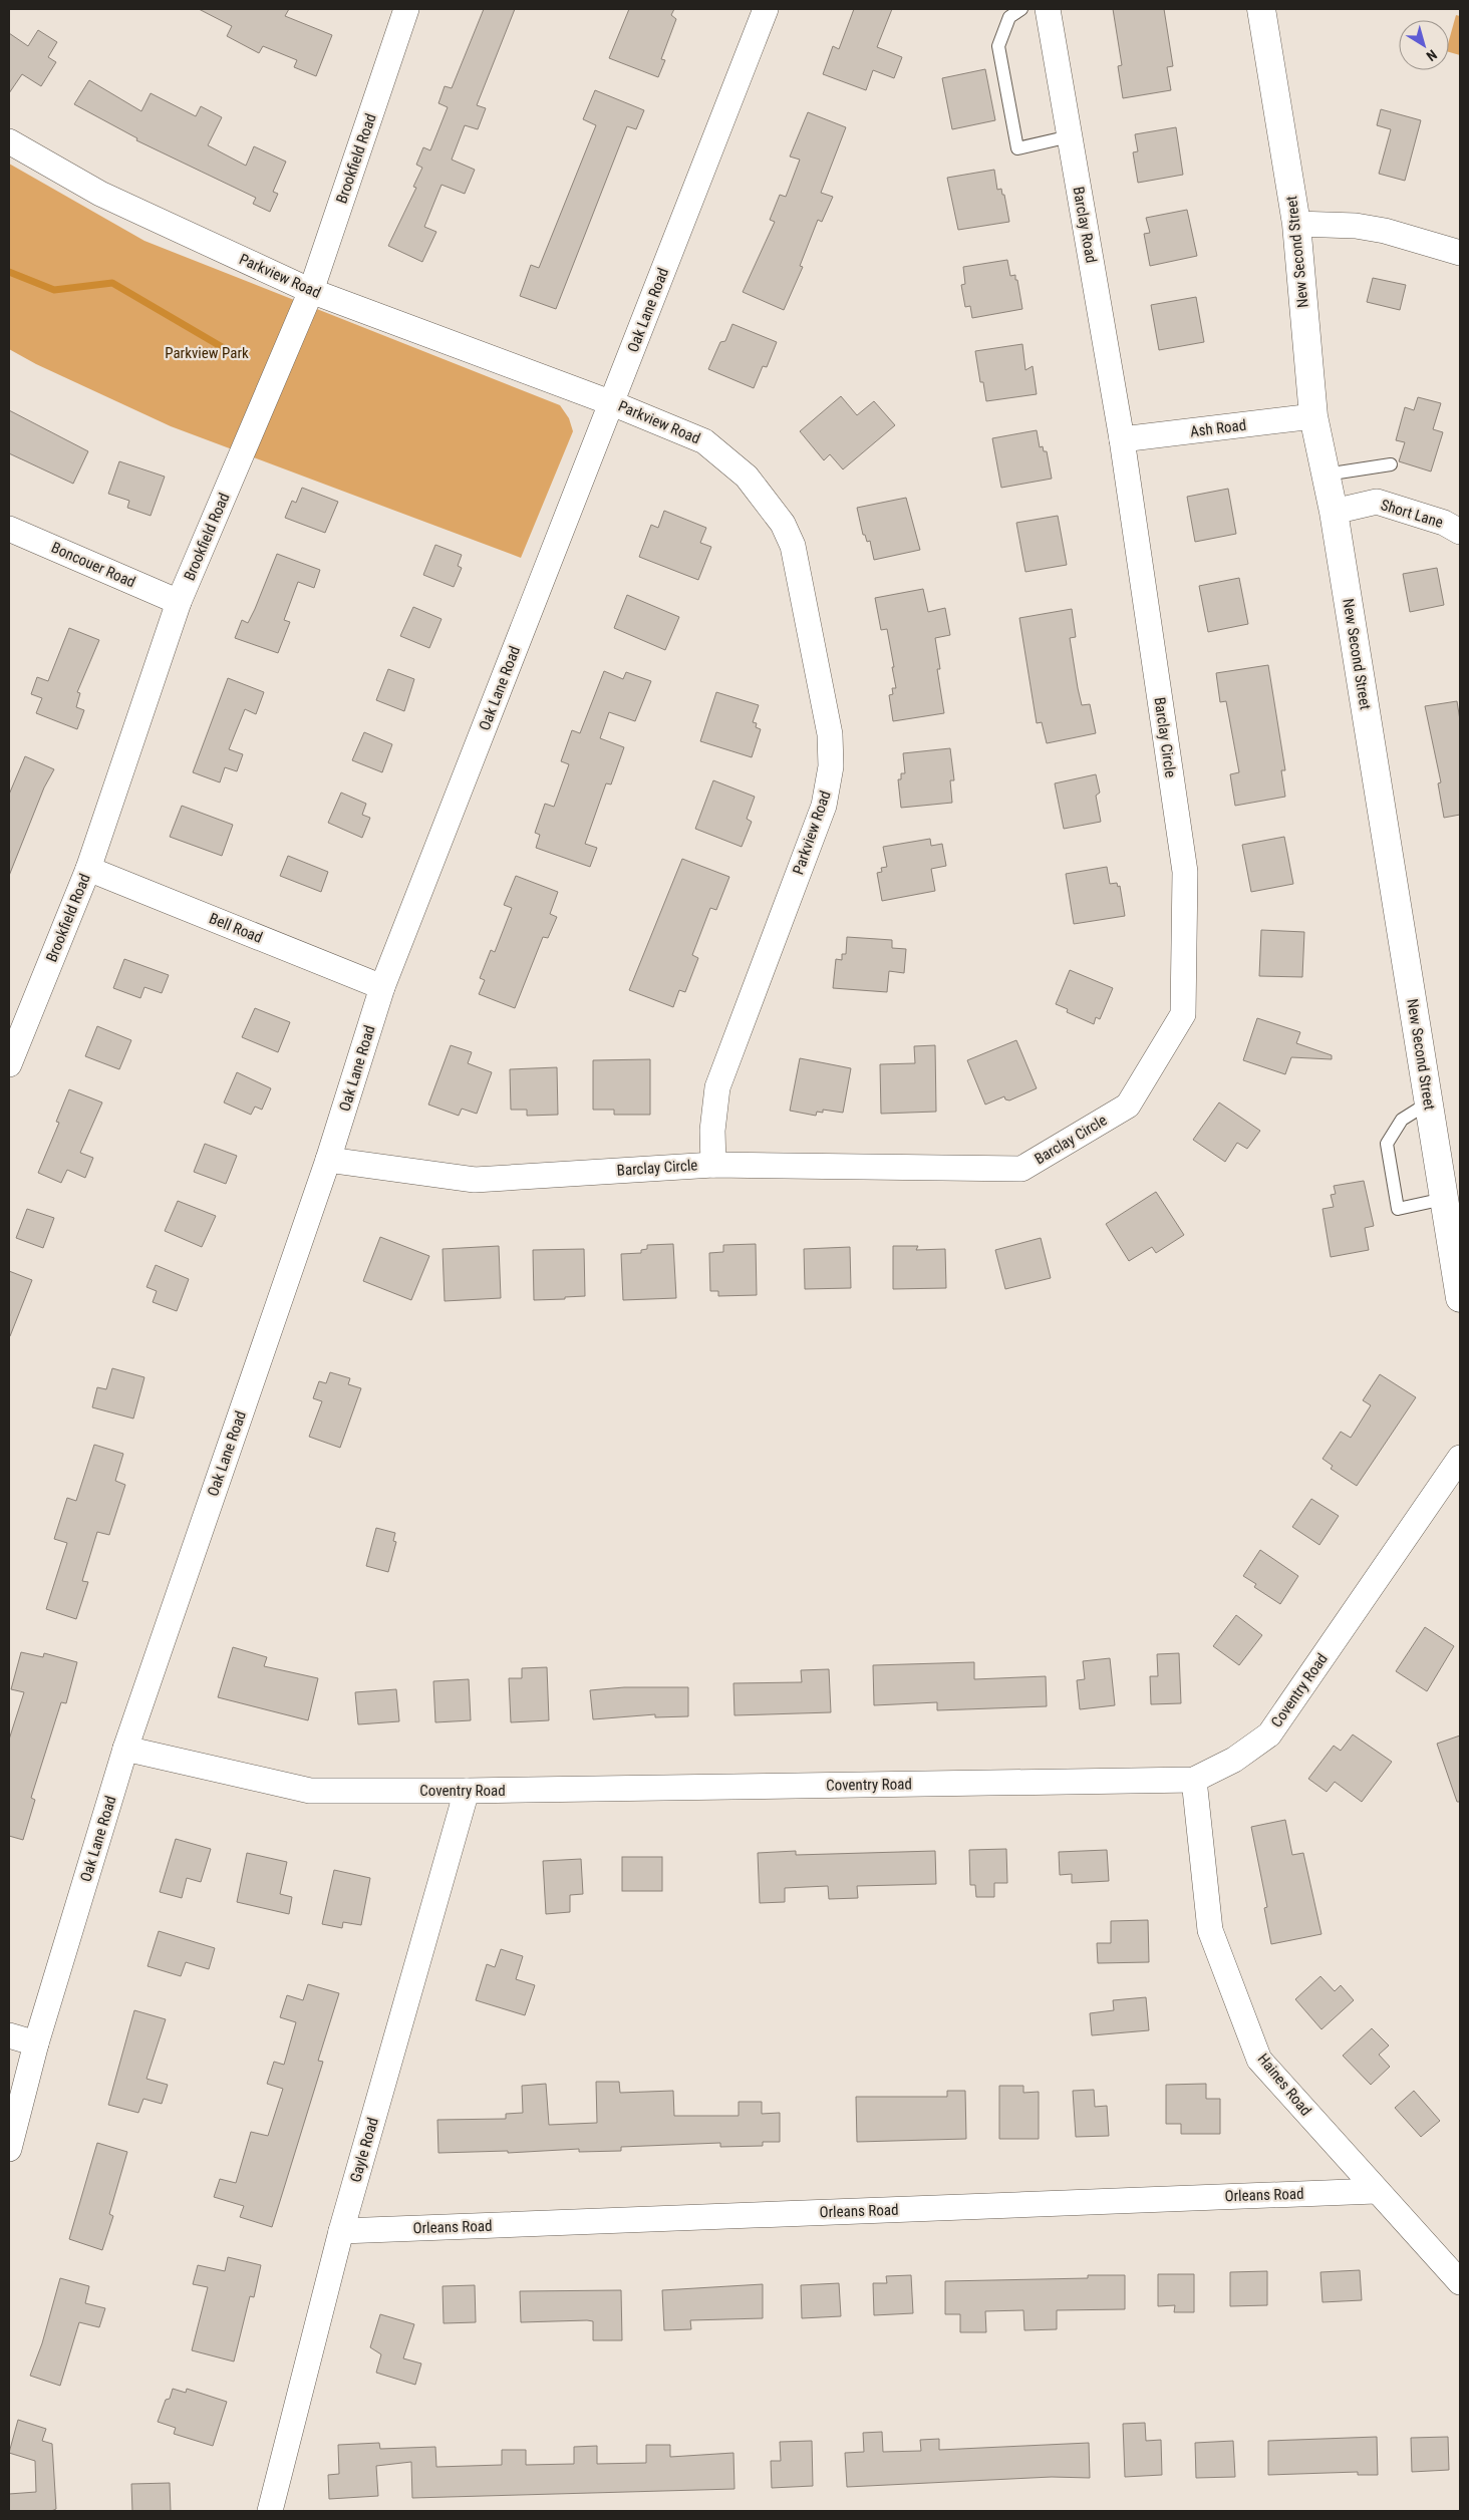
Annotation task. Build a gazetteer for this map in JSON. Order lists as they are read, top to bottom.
{
  "streets": {
    "street": [
      "Brookfield Road",
      "Barclay Road",
      "New Second Street",
      "Parkview Road",
      "Oak Lane Road",
      "Ash Road",
      "Short Lane",
      "Boncouer Road",
      "Barclay Circle",
      "Bell Road",
      "Coventry Road",
      "Haines Road",
      "Gayle Road",
      "Orleans Road"
    ]
  },
  "crossings": [
    ["Brookfield Road", "Parkview Road"],
    ["Brookfield Road", "Boncouer Road"],
    ["Brookfield Road", "Bell Road"],
    ["Barclay Road", "Ash Road"],
    ["Barclay Road", "Barclay Circle"],
    ["New Second Street", "Ash Road"],
    ["New Second Street", "Short Lane"],
    ["Parkview Road", "Oak Lane Road"],
    ["Parkview Road", "Barclay Circle"],
    ["Oak Lane Road", "Barclay Circle"],
    ["Oak Lane Road", "Bell Road"],
    ["Oak Lane Road", "Coventry Road"],
    ["Ash Road", "Barclay Circle"],
    ["Coventry Road", "Haines Road"],
    ["Coventry Road", "Gayle Road"],
    ["Haines Road", "Orleans Road"],
    ["Gayle Road", "Orleans Road"]
  ],
  "parks": ["Parkview Park"],
  "north": "bottom right"
}
